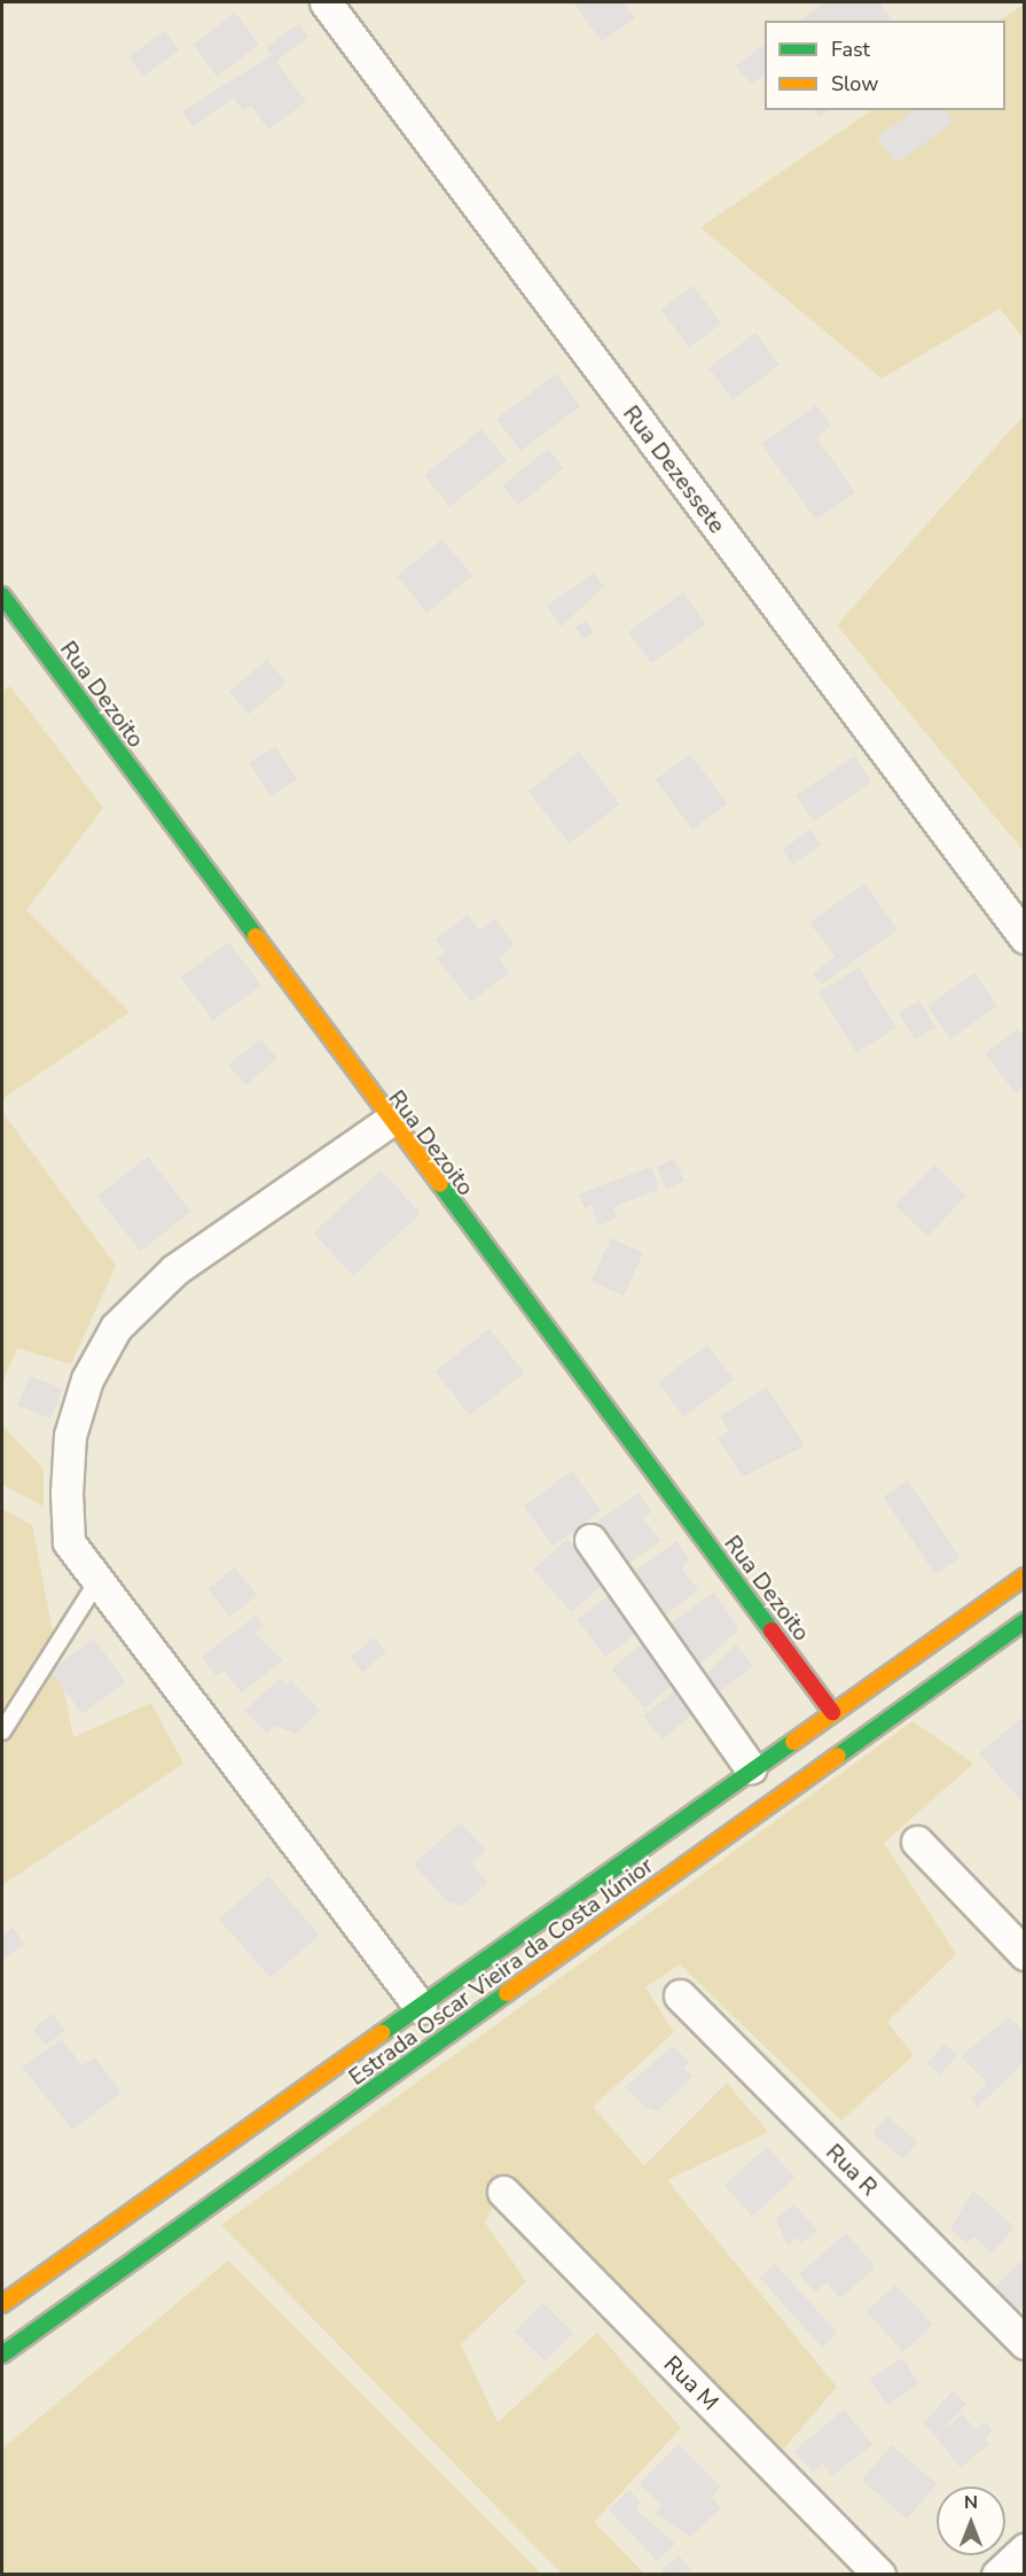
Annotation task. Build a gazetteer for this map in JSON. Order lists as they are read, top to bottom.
{
  "streets": {
    "main road": ["Rua Dezoito", "Estrada Oscar Vieira da Costa Júnior"],
    "street": ["Rua Dezessete", "Rua R", "Rua M"]
  },
  "crossings": [
    ["Rua Dezoito", "Estrada Oscar Vieira da Costa Júnior"]
  ],
  "legend": ["Fast", "Slow"],
  "north": "top"
}
